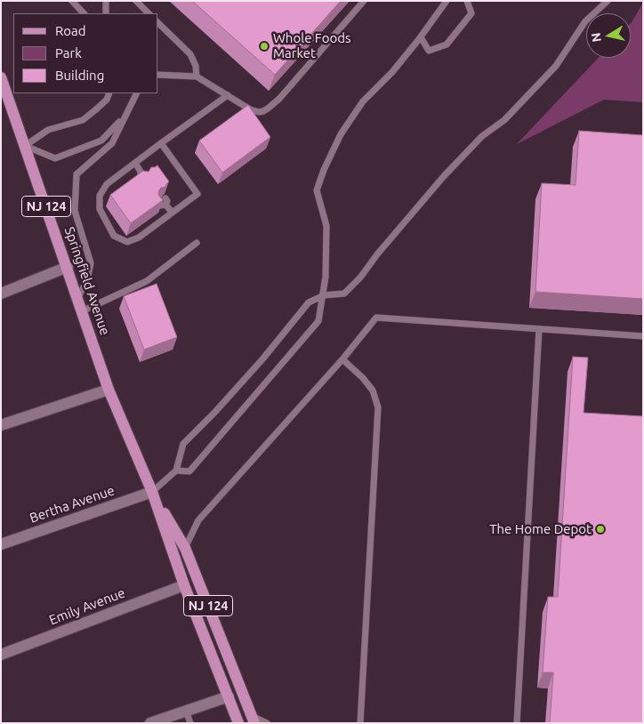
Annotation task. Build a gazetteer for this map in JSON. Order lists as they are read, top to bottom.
{
  "streets": {
    "main road": ["NJ 124", "Springfield Avenue"],
    "street": ["Bertha Avenue", "Emily Avenue"]
  },
  "crossings": [
    ["Springfield Avenue", "Bertha Avenue"],
    ["Springfield Avenue", "Emily Avenue"]
  ],
  "places": ["Whole Foods Market", "The Home Depot"],
  "legend": ["Road", "Park", "Building"],
  "north": "left"
}
